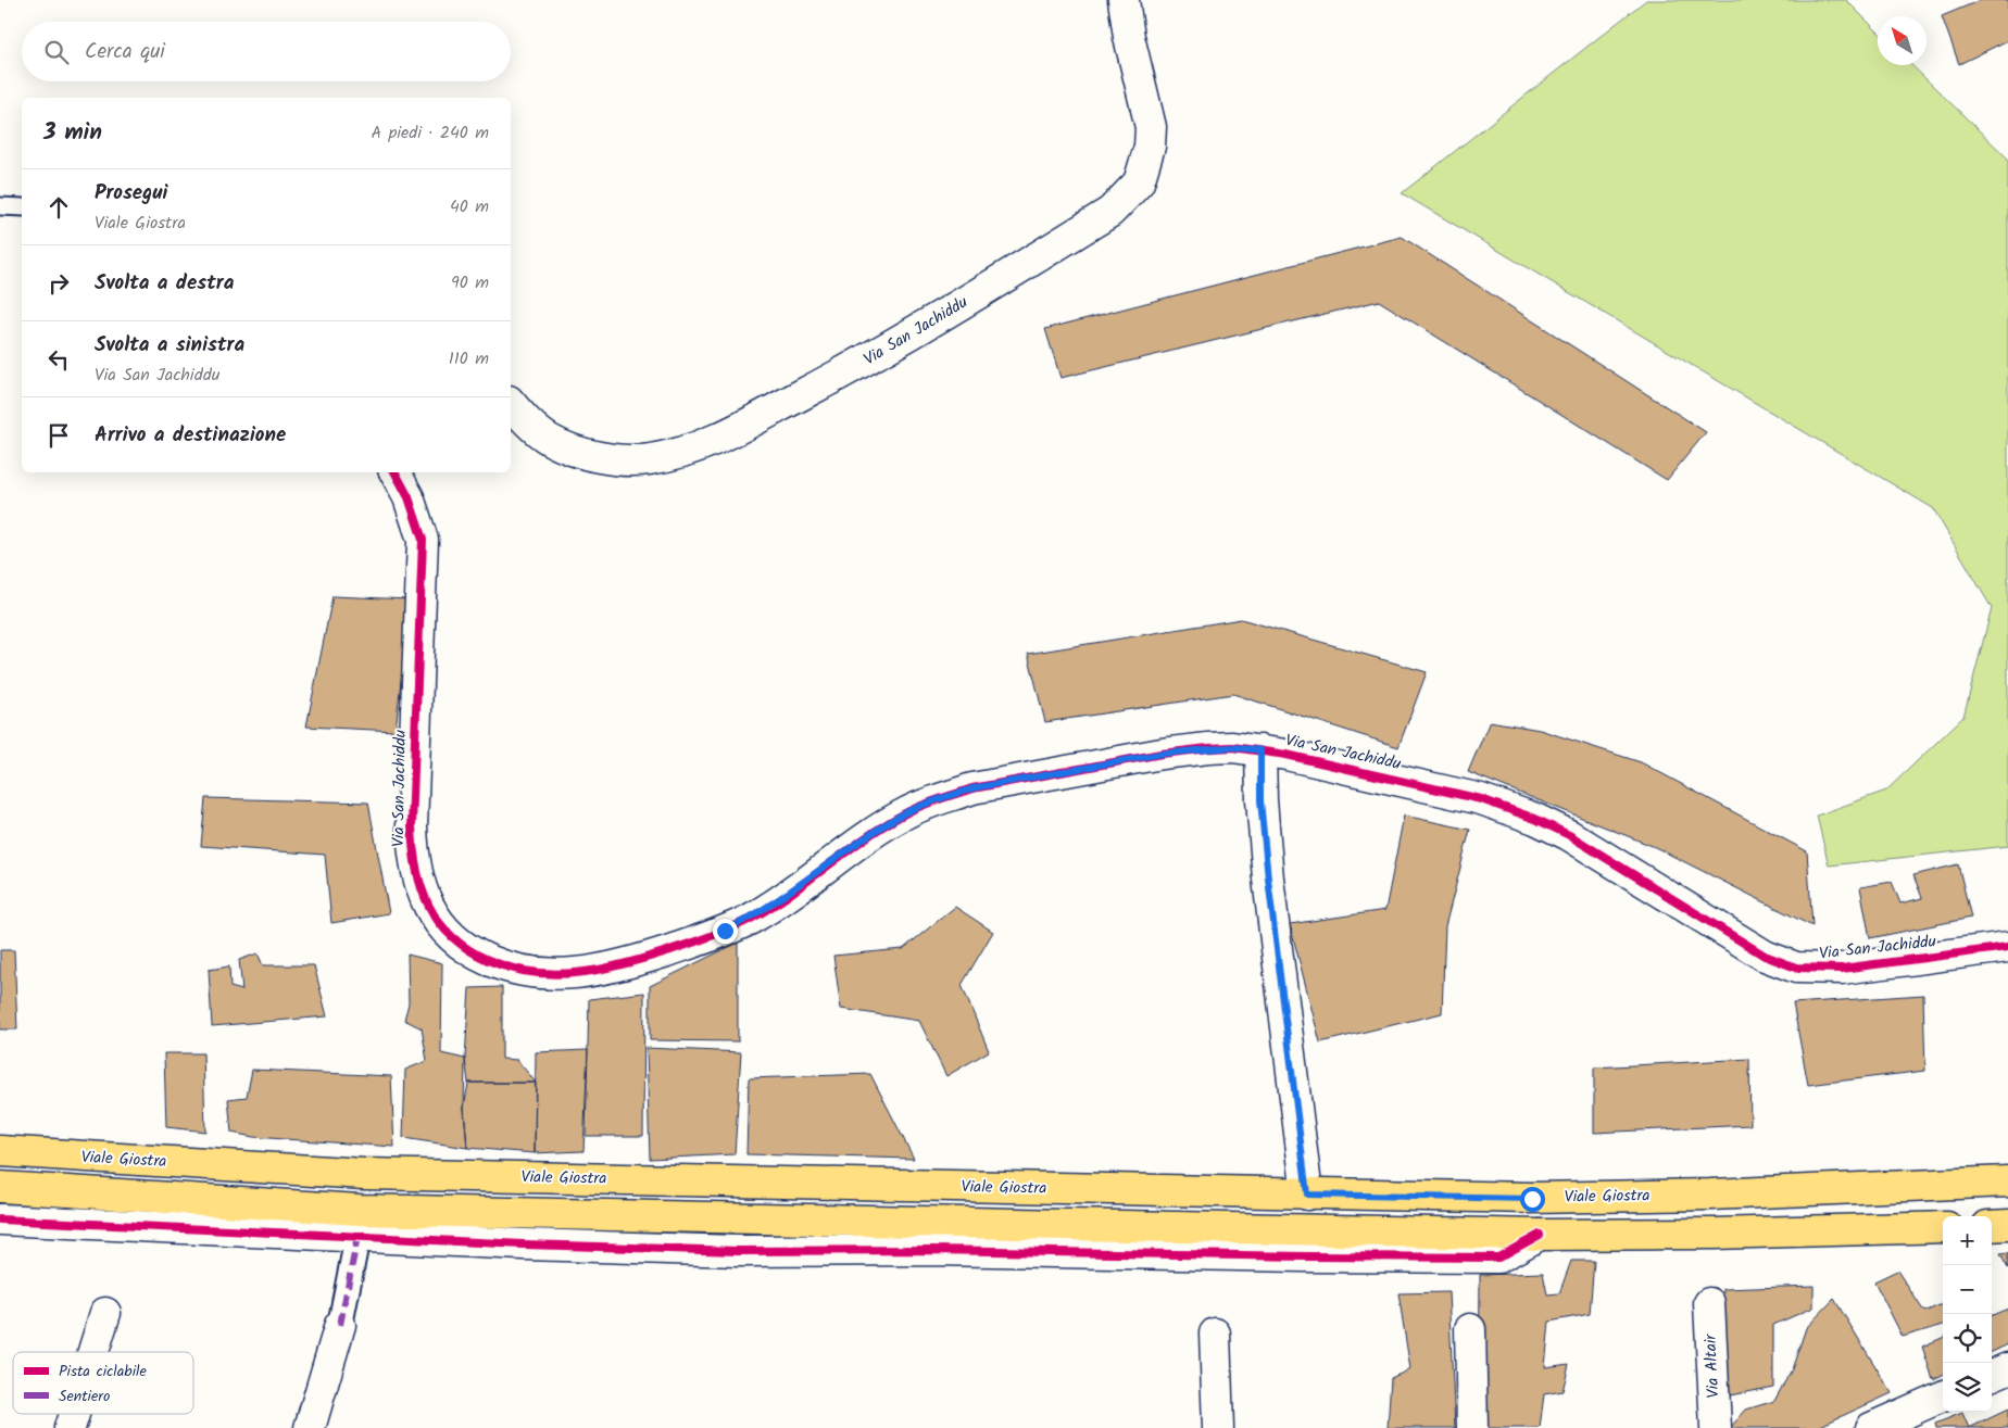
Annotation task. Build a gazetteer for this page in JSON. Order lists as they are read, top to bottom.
{
  "streets": {
    "main road": ["Viale Giostra"],
    "street": ["Via San Jachiddu", "Via Altair"]
  },
  "legend": ["Pista ciclabile", "Sentiero"],
  "north": "top left",
  "page": {
    "search": "Cerca qui",
    "heading": ["3 min", "A piedi · 240 m"],
    "list": [
      ["Prosegui", "Viale Giostra", "40 m"],
      ["Svolta a destra", "90 m"],
      ["Svolta a sinistra", "Via San Jachiddu", "110 m"],
      "Arrivo a destinazione"
    ],
    "map_buttons": ["+", "−"]
  }
}
